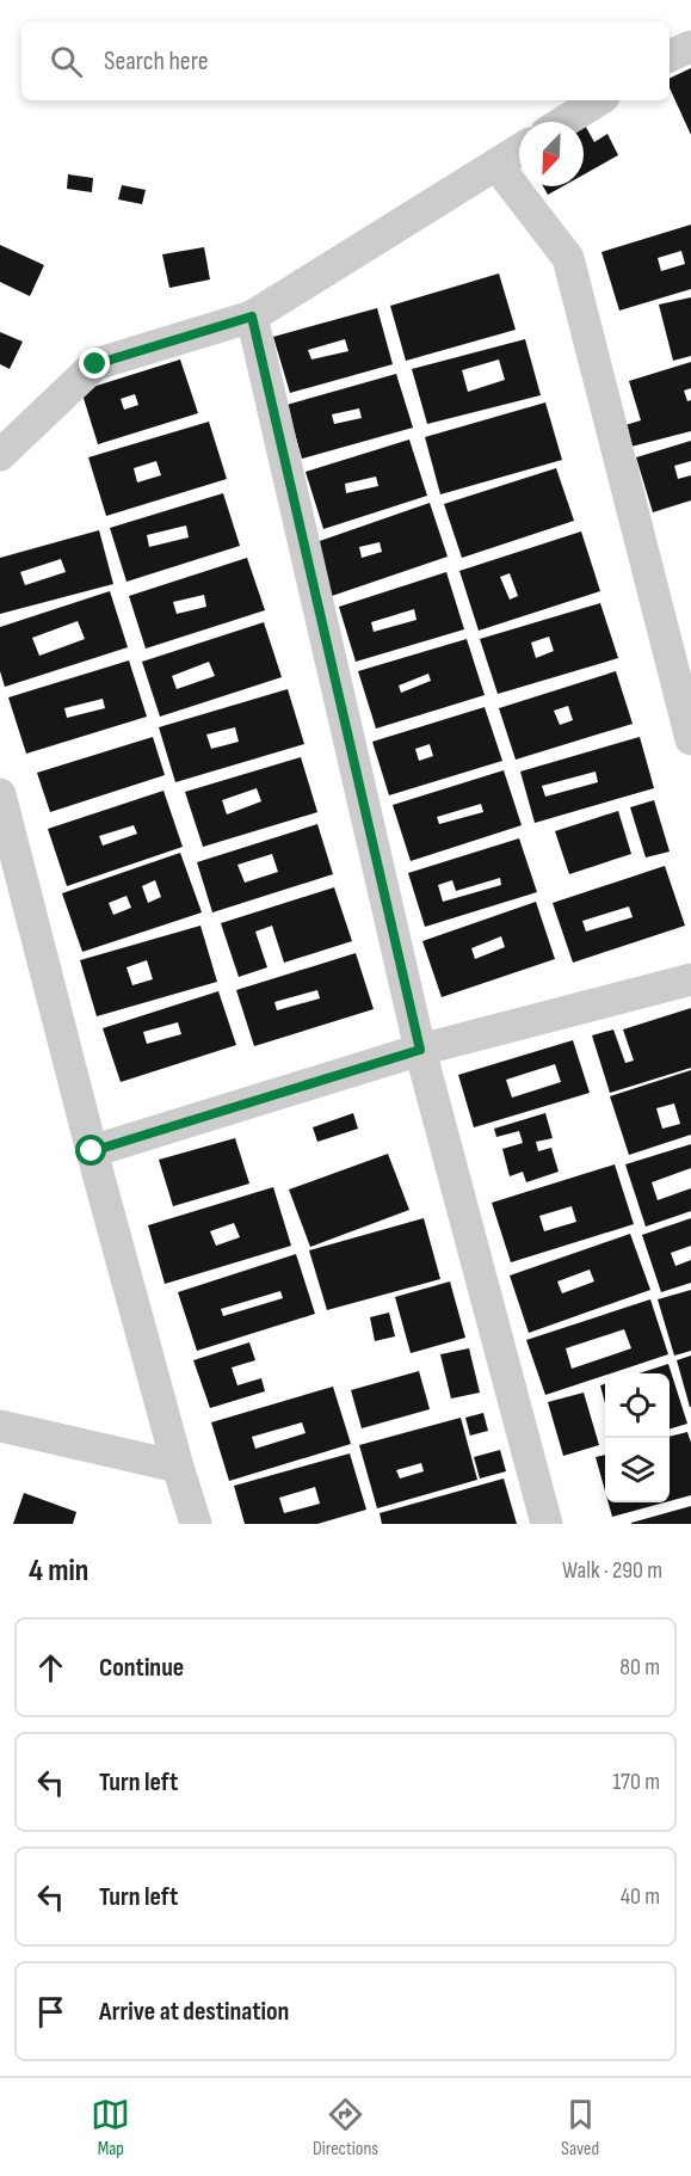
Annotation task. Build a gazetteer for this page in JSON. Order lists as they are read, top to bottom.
{
  "north": "bottom left",
  "page": {
    "search": "Search here",
    "heading": ["4 min", "Walk · 290 m"],
    "list": [
      ["Continue", "80 m"],
      ["Turn left", "170 m"],
      ["Turn left", "40 m"],
      "Arrive at destination"
    ],
    "nav": ["Map", "Directions", "Saved"]
  }
}
